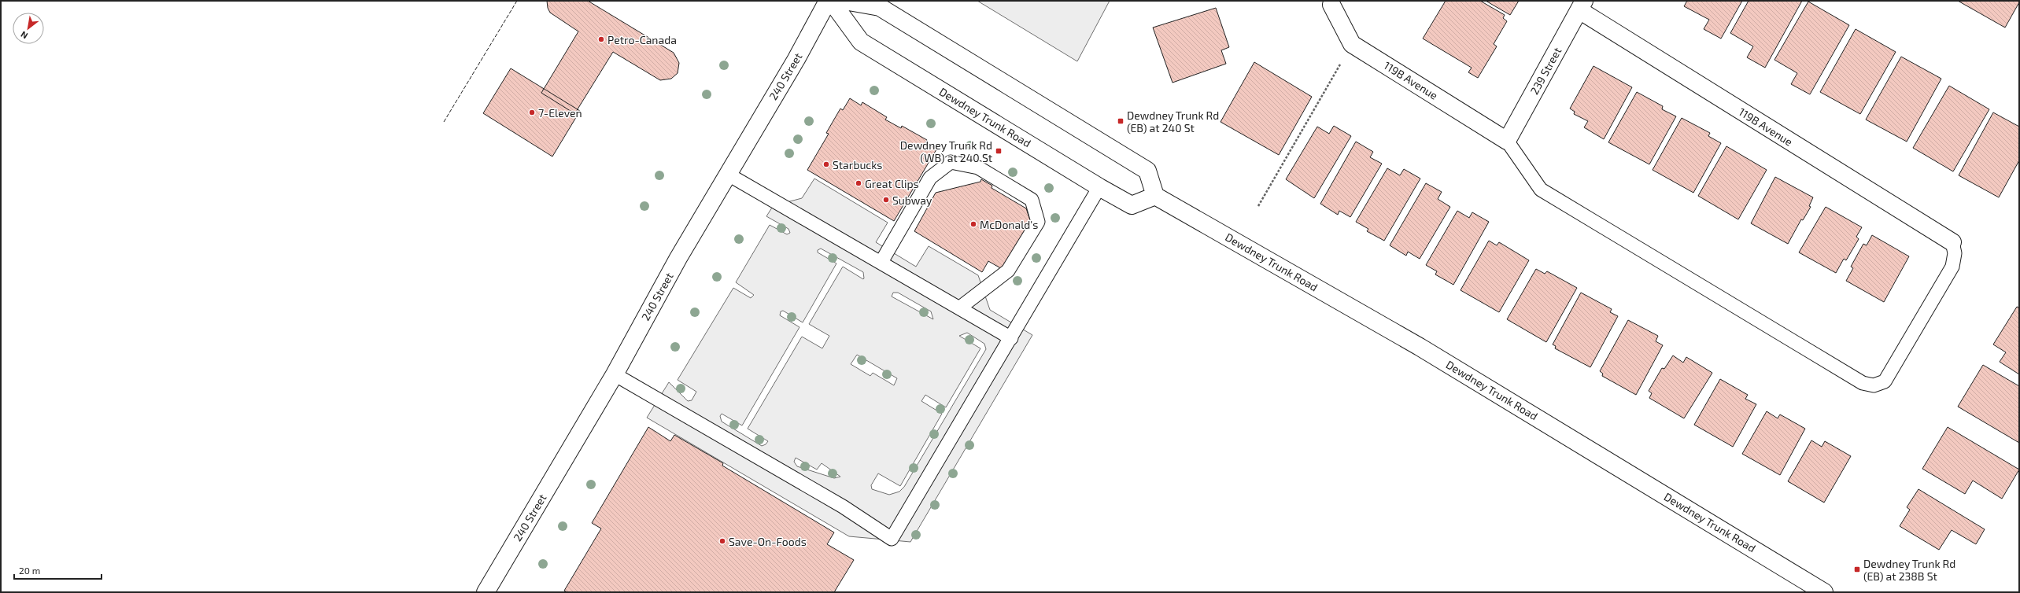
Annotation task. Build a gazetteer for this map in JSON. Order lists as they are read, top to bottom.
{
  "streets": {
    "main road": [
      "239 Street",
      "240 Street",
      "119B Avenue",
      "Dewdney Trunk Road"
    ]
  },
  "crossings": [
    ["239 Street", "119B Avenue"]
  ],
  "places": {
    "other": [
      "Petro-Canada",
      "7-Eleven",
      "Starbucks",
      "Great Clips",
      "Subway",
      "McDonald's",
      "Save-On-Foods"
    ],
    "transit": ["Dewdney Trunk Rd (EB) at 240 St", "Dewdney Trunk Rd (WB) at 240 St", "Dewdney Trunk Rd (EB) at 238B St"]
  },
  "scale_bar": "20 m",
  "north": "bottom left"
}
